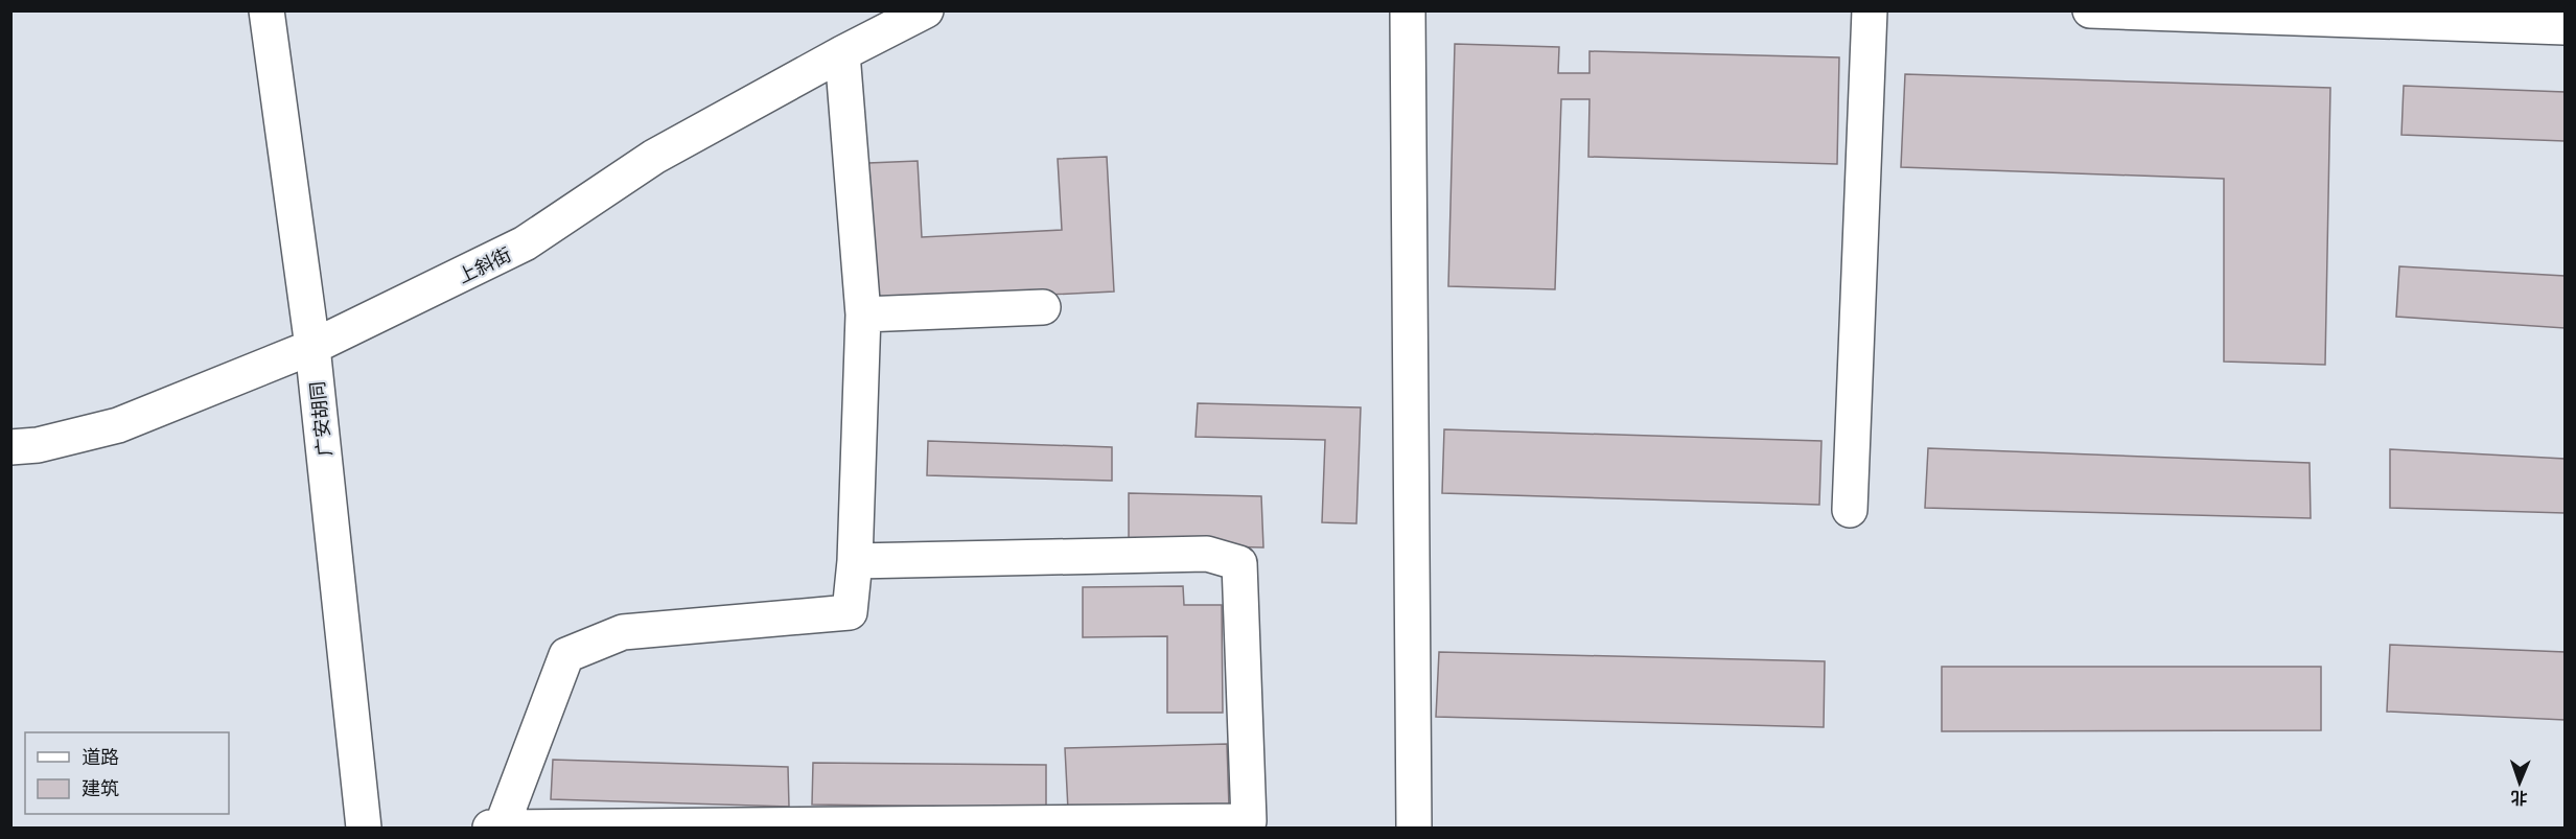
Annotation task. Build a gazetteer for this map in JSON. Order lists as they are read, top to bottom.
{
  "streets": {
    "street": ["上斜街", "广安胡同"]
  },
  "crossings": [
    ["上斜街", "广安胡同"]
  ],
  "legend": ["道路", "建筑"],
  "north": "bottom"
}
